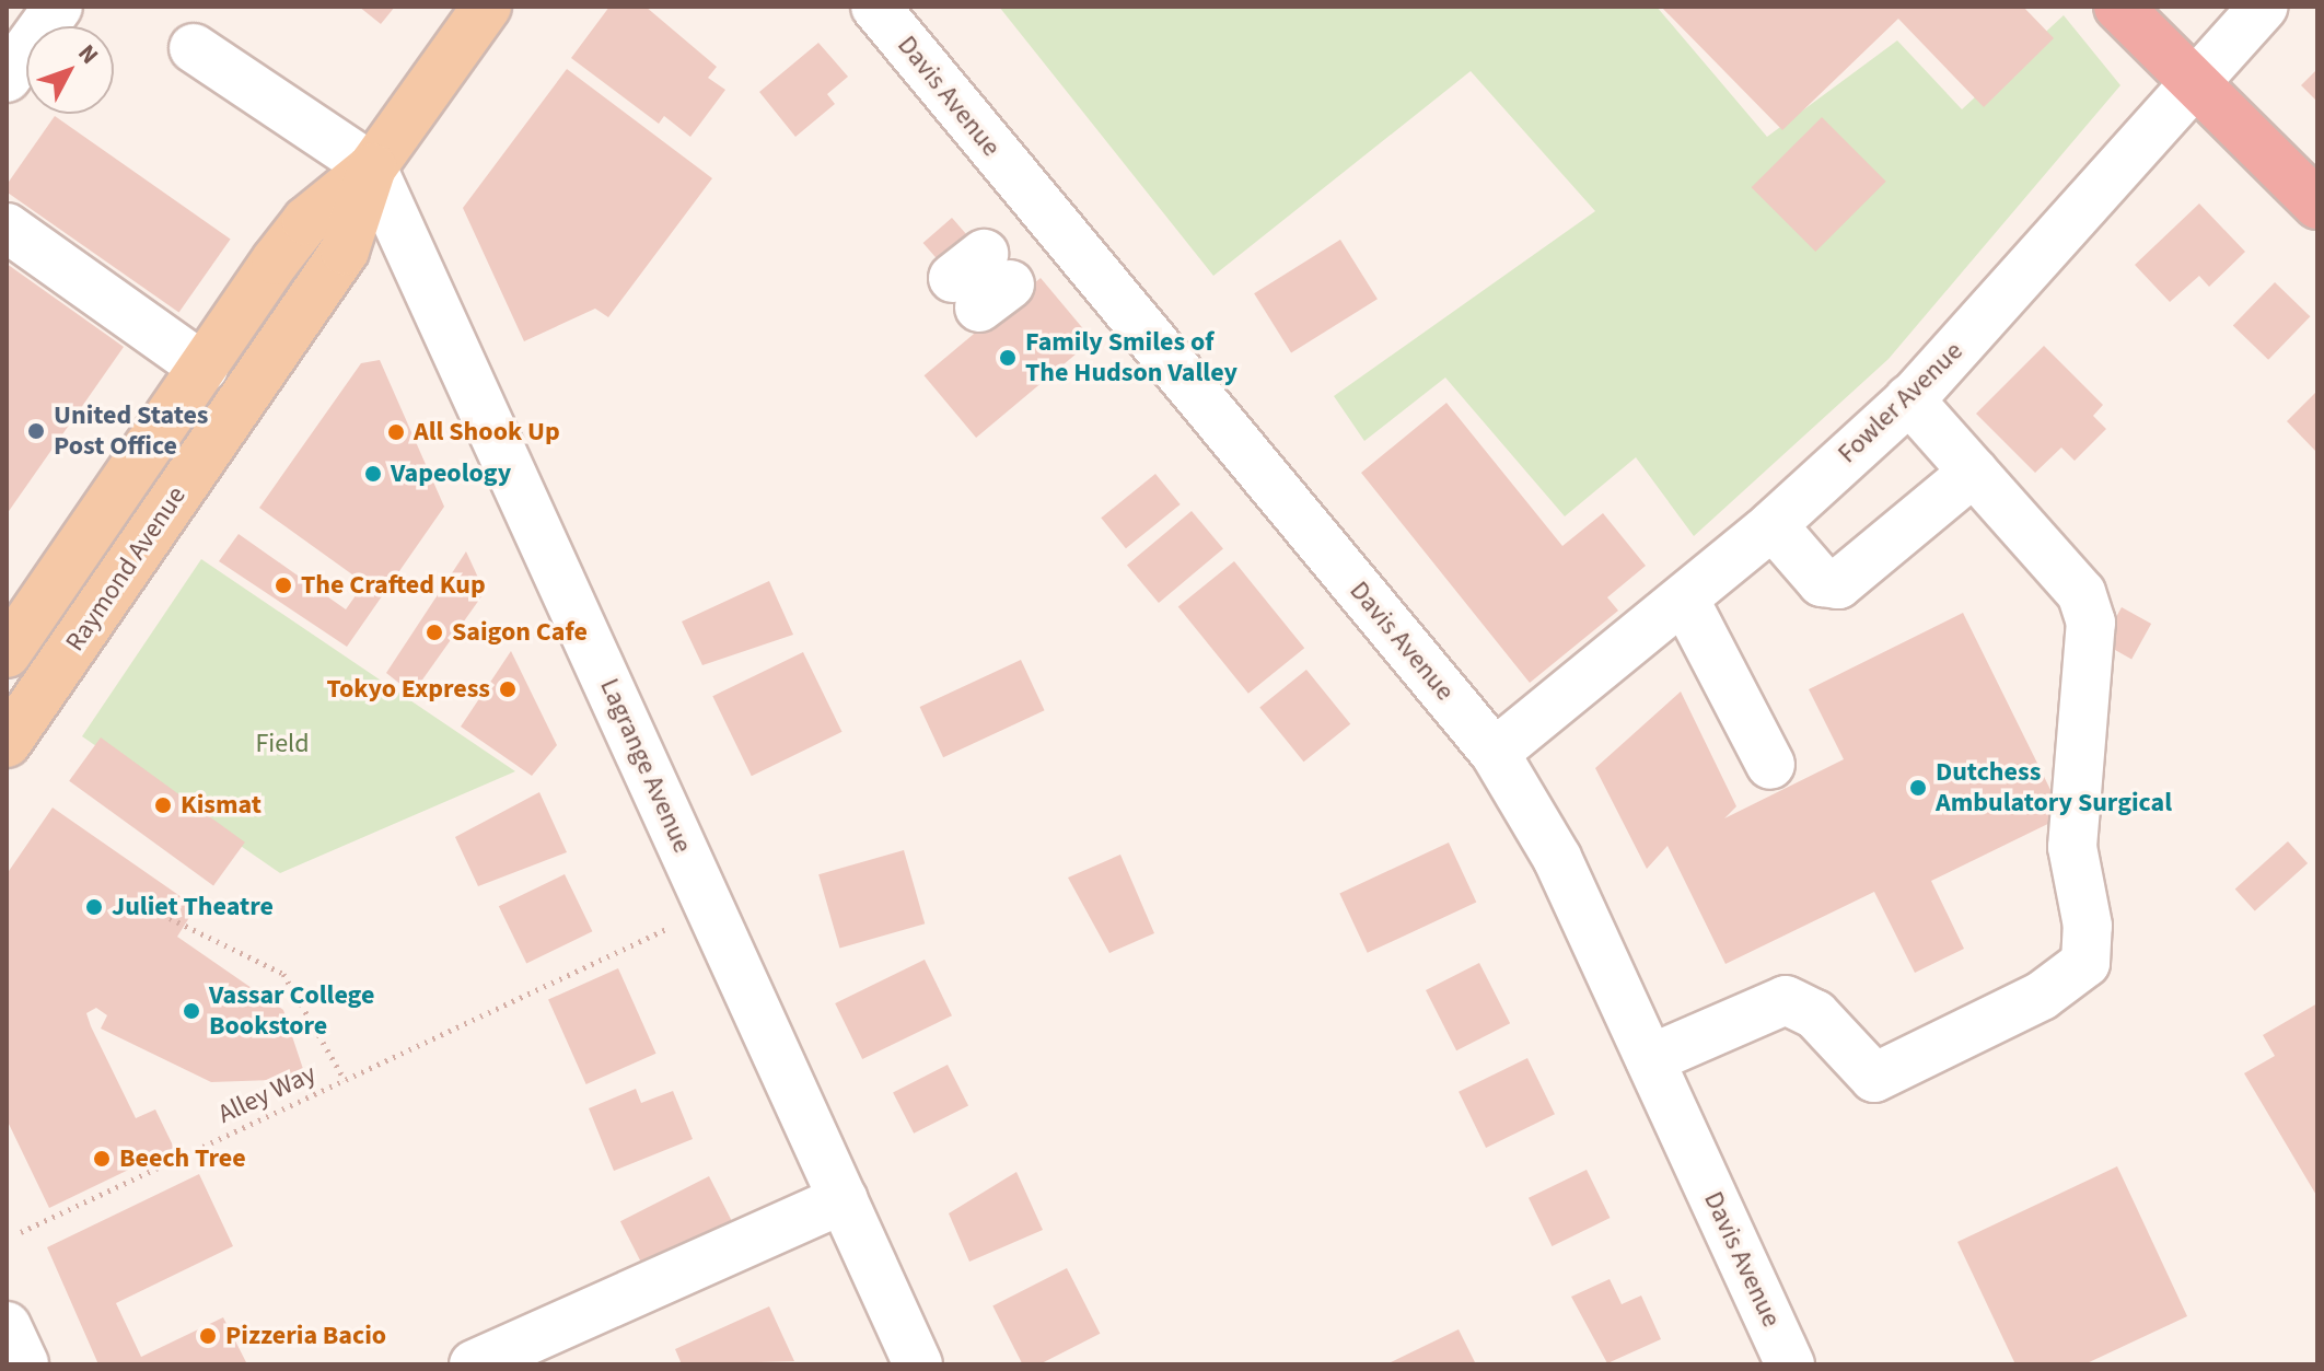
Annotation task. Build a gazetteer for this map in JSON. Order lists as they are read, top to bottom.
{
  "streets": {
    "main road": ["Raymond Avenue"],
    "street": ["Davis Avenue", "Fowler Avenue", "Lagrange Avenue"],
    "path": ["Alley Way"]
  },
  "crossings": [
    ["Davis Avenue", "Fowler Avenue"],
    ["Raymond Avenue", "Lagrange Avenue"]
  ],
  "parks": ["Field"],
  "places": [
    "Family Smiles of The Hudson Valley",
    "United States Post Office",
    "All Shook Up",
    "Vapeology",
    "The Crafted Kup",
    "Saigon Cafe",
    "Tokyo Express",
    "Dutchess Ambulatory Surgical",
    "Kismat",
    "Juliet Theatre",
    "Vassar College Bookstore",
    "Beech Tree",
    "Pizzeria Bacio"
  ],
  "north": "top right"
}
